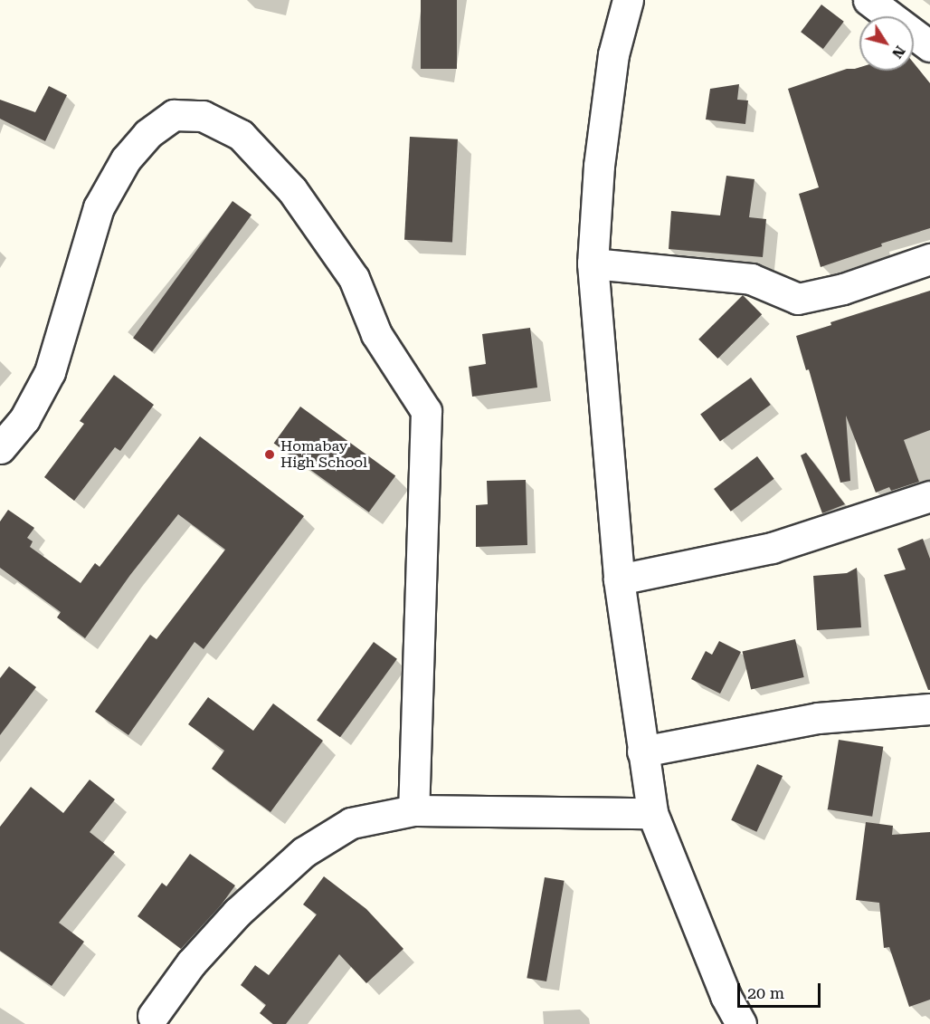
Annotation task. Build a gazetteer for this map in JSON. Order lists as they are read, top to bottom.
{
  "places": ["Homabay High School"],
  "scale_bar": "20 m",
  "north": "bottom right"
}
